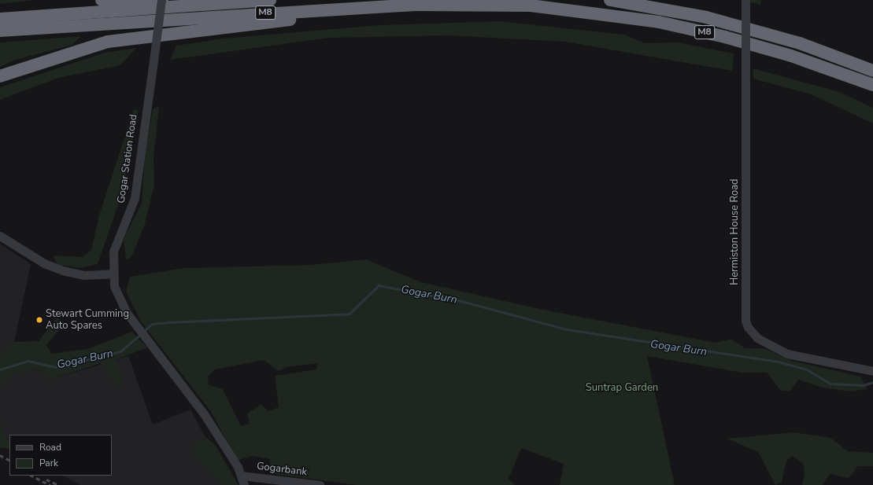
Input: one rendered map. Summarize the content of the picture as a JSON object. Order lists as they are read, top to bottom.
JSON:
{
  "streets": {
    "highway": ["M8"],
    "street": ["Gogar Station Road", "Hermiston House Road", "Gogarbank"]
  },
  "crossings": [
    ["Gogar Station Road", "Gogarbank"]
  ],
  "water": ["Gogar Burn"],
  "parks": ["Suntrap Garden"],
  "places": ["Stewart Cumming Auto Spares"],
  "legend": ["Road", "Park"]
}
